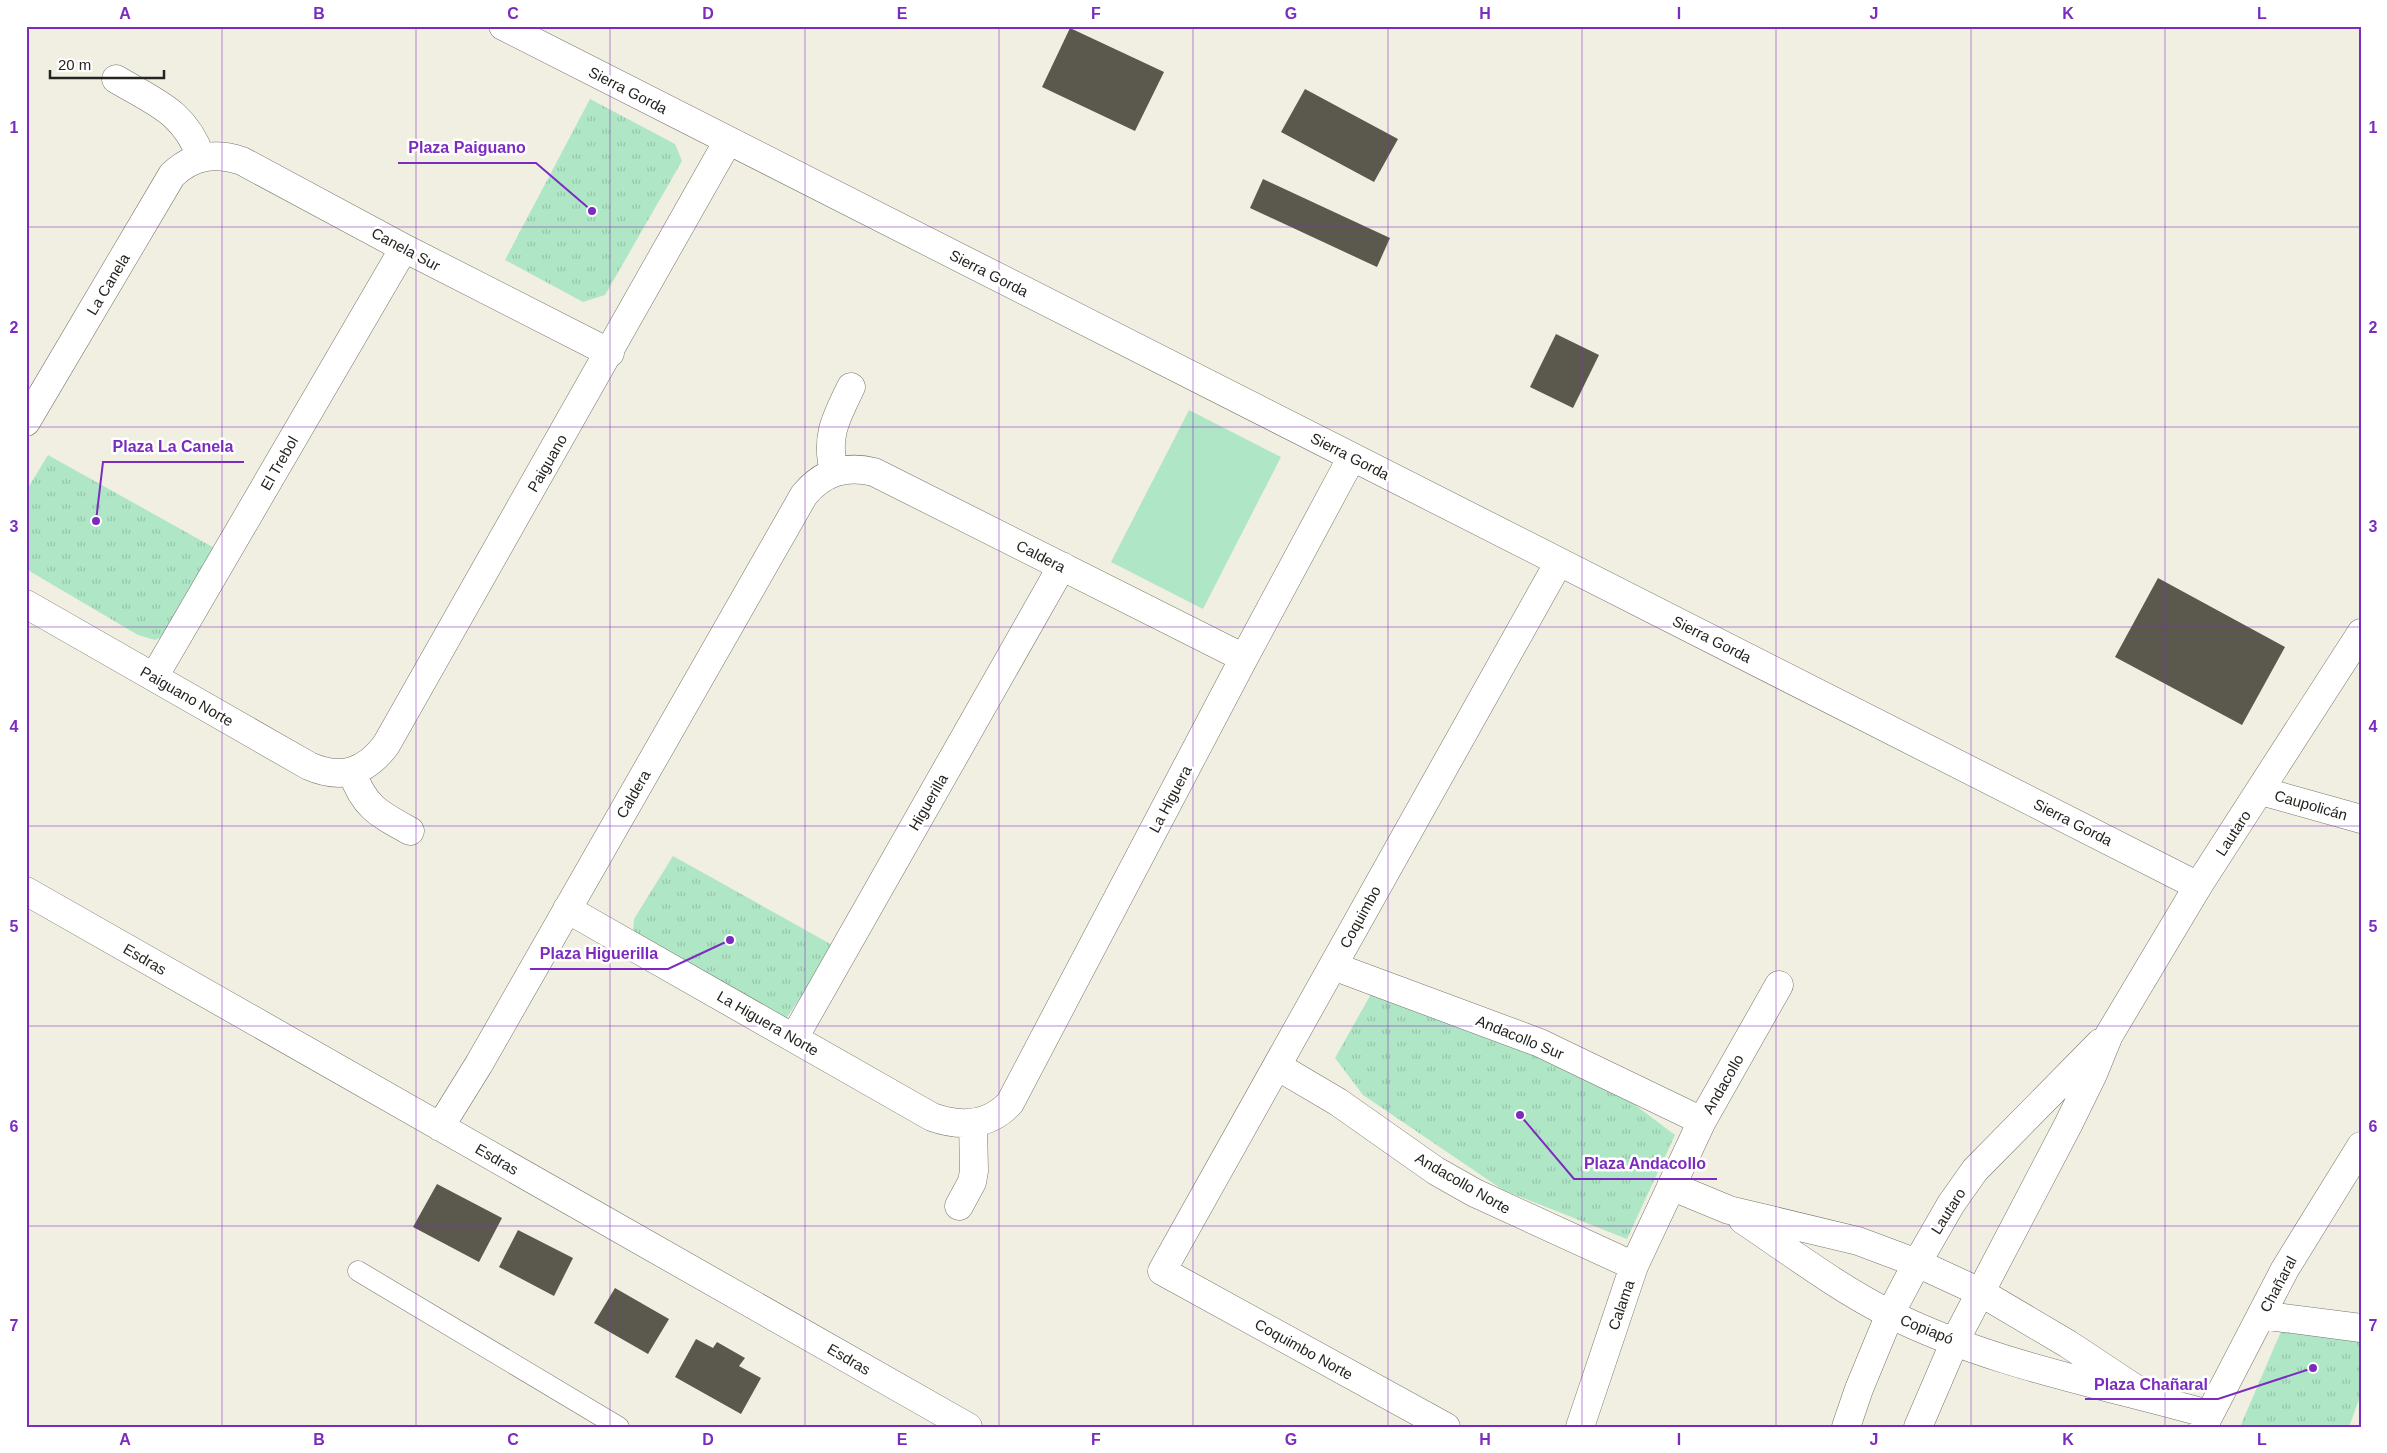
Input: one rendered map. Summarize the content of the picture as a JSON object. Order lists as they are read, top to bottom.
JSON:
{
  "streets": {
    "street": [
      "Sierra Gorda",
      "Canela Sur",
      "La Canela",
      "El Trebol",
      "Paiguano",
      "Caldera",
      "Paiguano Norte",
      "La Higuera",
      "Higuerilla",
      "Caupolicán",
      "Lautaro",
      "Coquimbo",
      "Esdras",
      "La Higuera Norte",
      "Andacollo Sur",
      "Andacollo",
      "Andacollo Norte",
      "Chañaral",
      "Calama",
      "Copiapó",
      "Coquimbo Norte"
    ]
  },
  "crossings": [
    ["Sierra Gorda", "Paiguano"],
    ["Sierra Gorda", "La Higuera"],
    ["Sierra Gorda", "Lautaro"],
    ["Sierra Gorda", "Coquimbo"],
    ["Canela Sur", "La Canela"],
    ["Canela Sur", "El Trebol"],
    ["Canela Sur", "Paiguano"],
    ["El Trebol", "Paiguano Norte"],
    ["Paiguano", "Paiguano Norte"],
    ["Caldera", "La Higuera"],
    ["Caldera", "Higuerilla"],
    ["Caldera", "Esdras"],
    ["Caldera", "La Higuera Norte"],
    ["La Higuera", "La Higuera Norte"],
    ["Higuerilla", "La Higuera Norte"],
    ["Caupolicán", "Lautaro"],
    ["Lautaro", "Copiapó"],
    ["Coquimbo", "Andacollo Sur"],
    ["Coquimbo", "Andacollo Norte"],
    ["Coquimbo", "Coquimbo Norte"],
    ["Andacollo Sur", "Andacollo"],
    ["Andacollo", "Calama"],
    ["Andacollo", "Copiapó"],
    ["Andacollo Norte", "Calama"],
    ["Chañaral", "Copiapó"],
    ["Calama", "Copiapó"]
  ],
  "places": [
    "Plaza Paiguano",
    "Plaza La Canela",
    "Plaza Higuerilla",
    "Plaza Andacollo",
    "Plaza Chañaral"
  ],
  "scale_bar": "20 m",
  "grid": {
    "columns": [
      "A",
      "B",
      "C",
      "D",
      "E",
      "F",
      "G",
      "H",
      "I",
      "J",
      "K",
      "L"
    ],
    "rows": [
      "1",
      "2",
      "3",
      "4",
      "5",
      "6",
      "7"
    ]
  }
}
